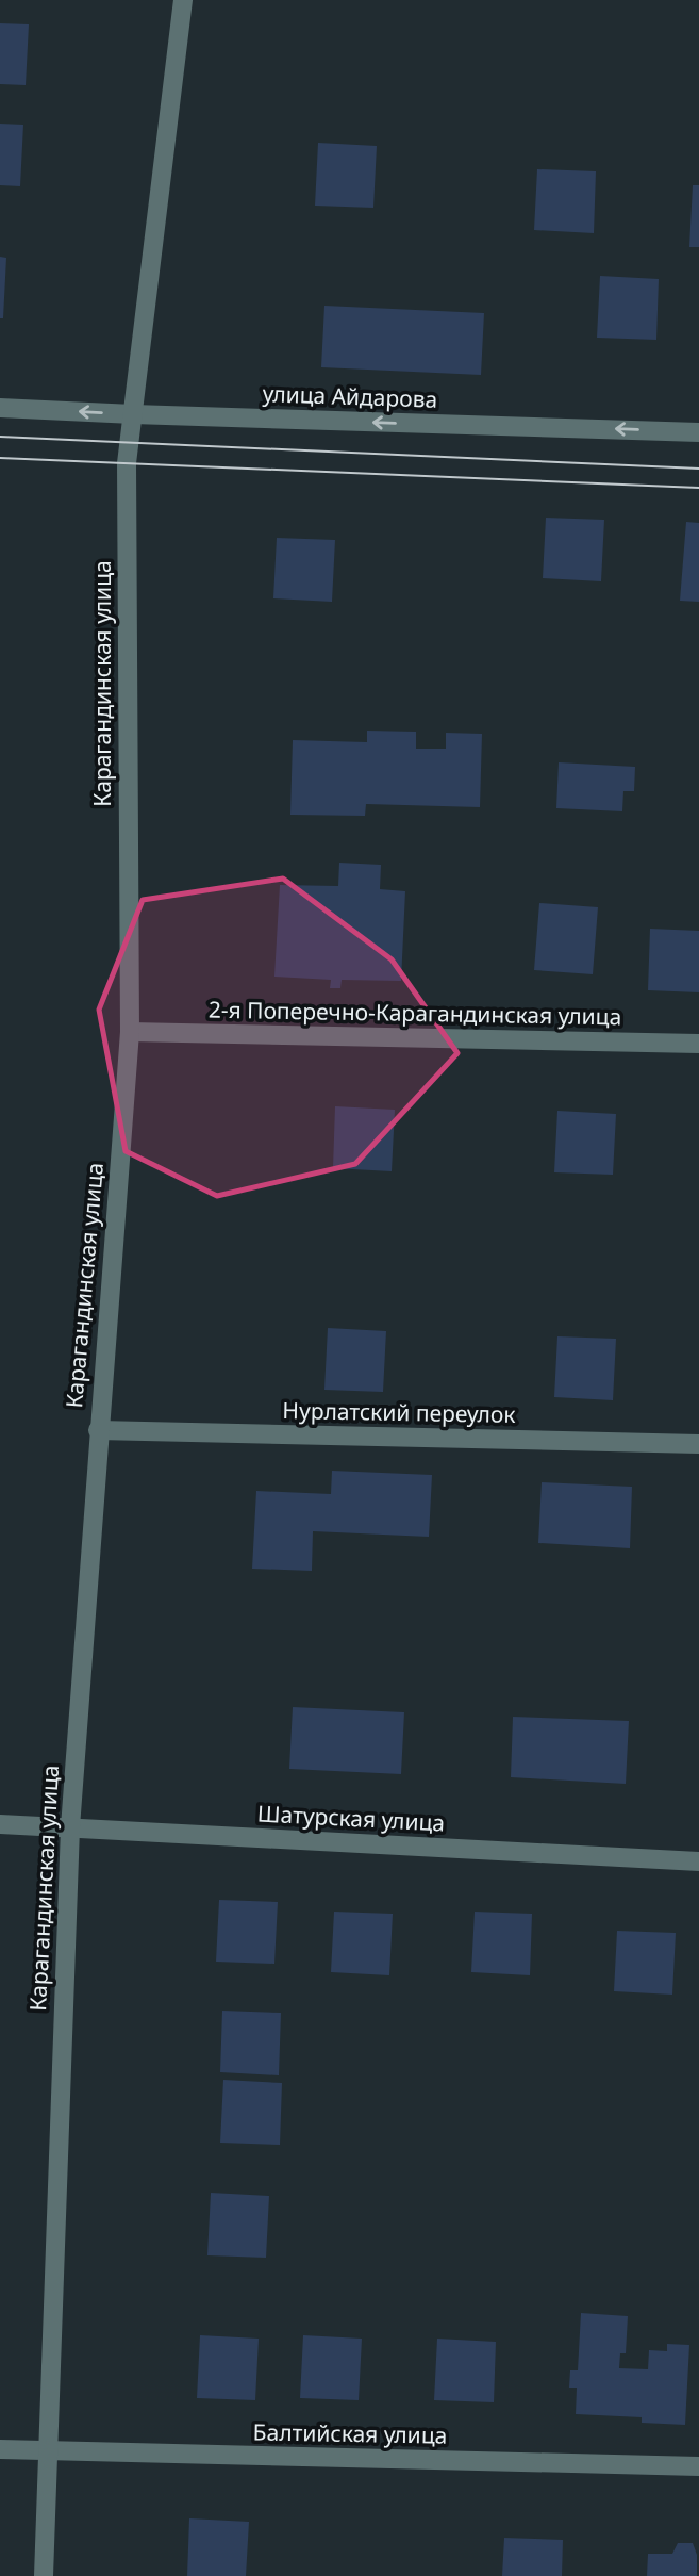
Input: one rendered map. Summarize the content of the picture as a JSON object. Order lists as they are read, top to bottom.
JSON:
{
  "streets": {
    "street": [
      "улица Айдарова",
      "Карагандинская улица",
      "2-я Поперечно-Карагандинская улица",
      "Нурлатский переулок",
      "Шатурская улица",
      "Балтийская улица"
    ]
  },
  "crossings": [
    ["улица Айдарова", "Карагандинская улица"],
    ["Карагандинская улица", "2-я Поперечно-Карагандинская улица"],
    ["Карагандинская улица", "Нурлатский переулок"],
    ["Карагандинская улица", "Шатурская улица"],
    ["Карагандинская улица", "Балтийская улица"]
  ],
  "one_way": ["улица Айдарова"]
}
